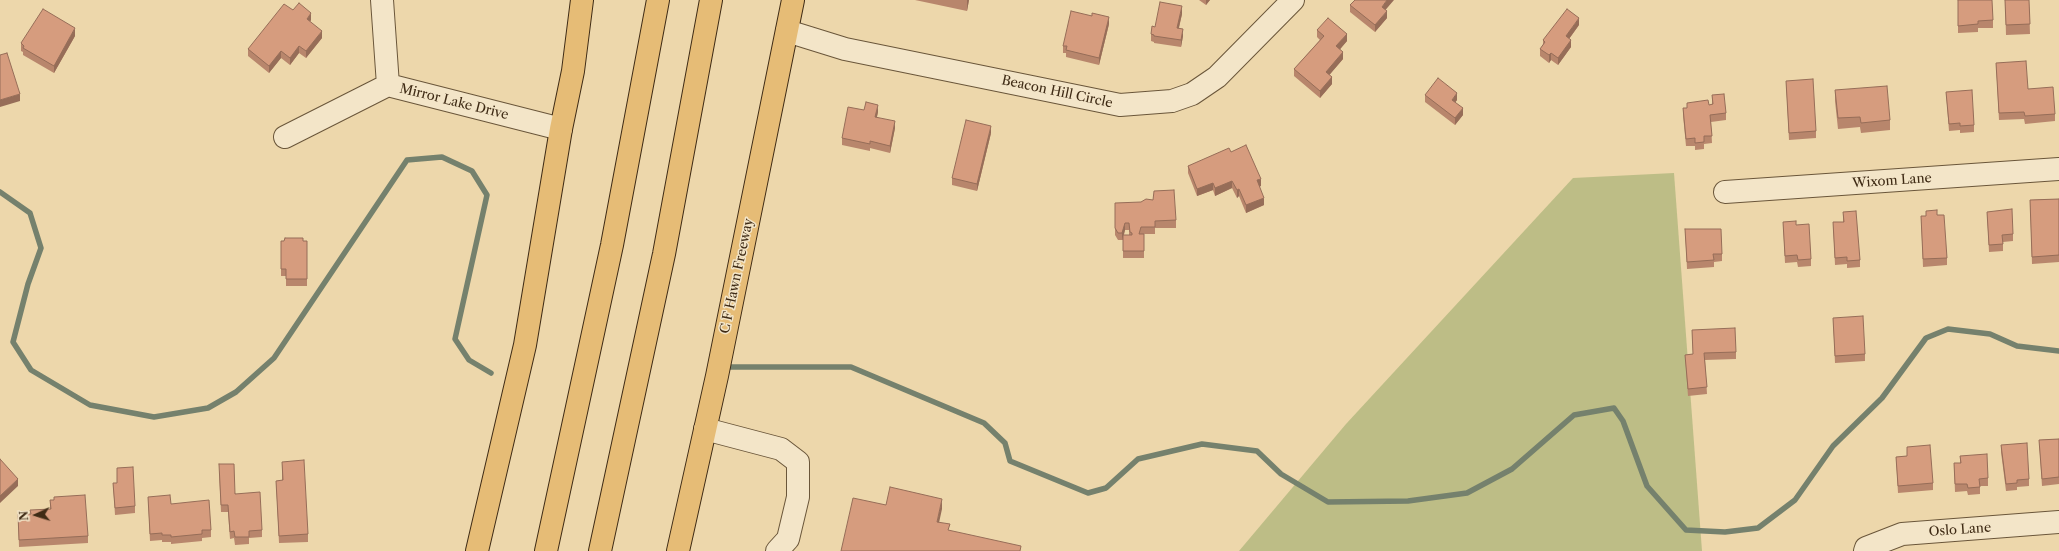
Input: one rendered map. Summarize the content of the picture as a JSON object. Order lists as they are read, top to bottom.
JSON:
{
  "streets": {
    "main road": ["C F Hawn Freeway"],
    "street": [
      "Beacon Hill Circle",
      "Mirror Lake Drive",
      "Wixom Lane",
      "Oslo Lane"
    ]
  },
  "crossings": [
    ["Beacon Hill Circle", "C F Hawn Freeway"]
  ],
  "north": "left"
}
